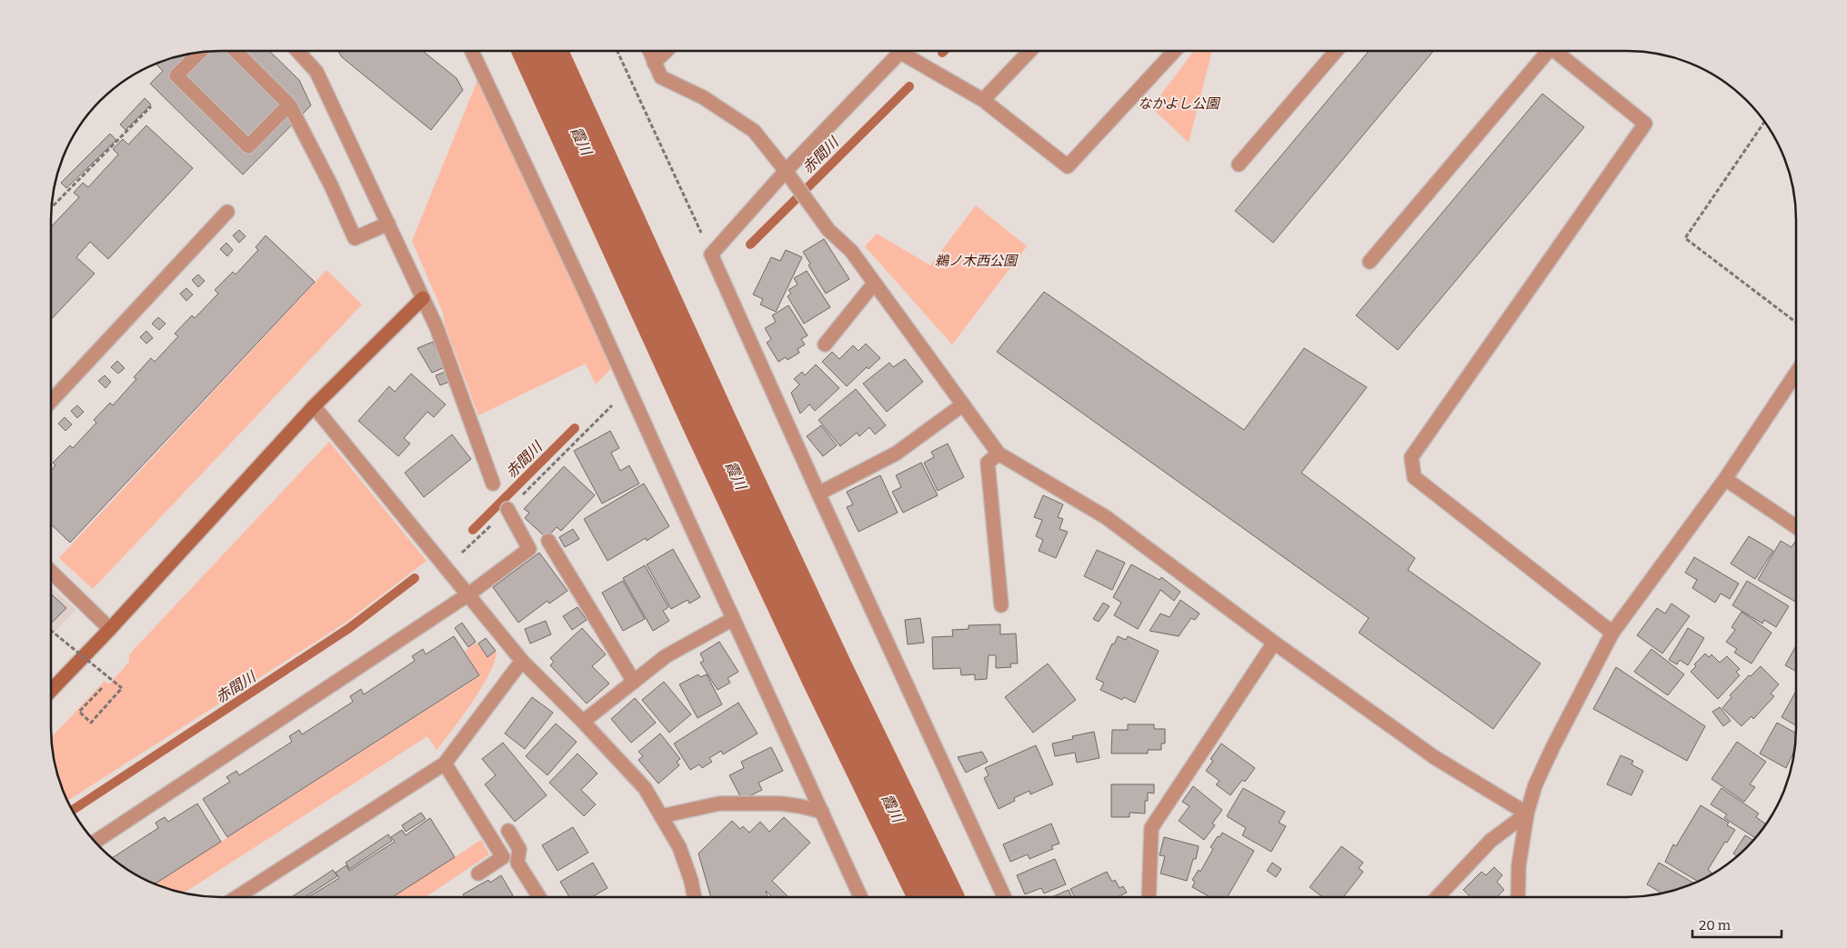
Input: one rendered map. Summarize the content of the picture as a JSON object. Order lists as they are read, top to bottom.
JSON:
{
  "water": ["霞川", "赤間川"],
  "parks": ["なかよし公園", "鵜ノ木西公園"],
  "scale_bar": "20 m"
}
